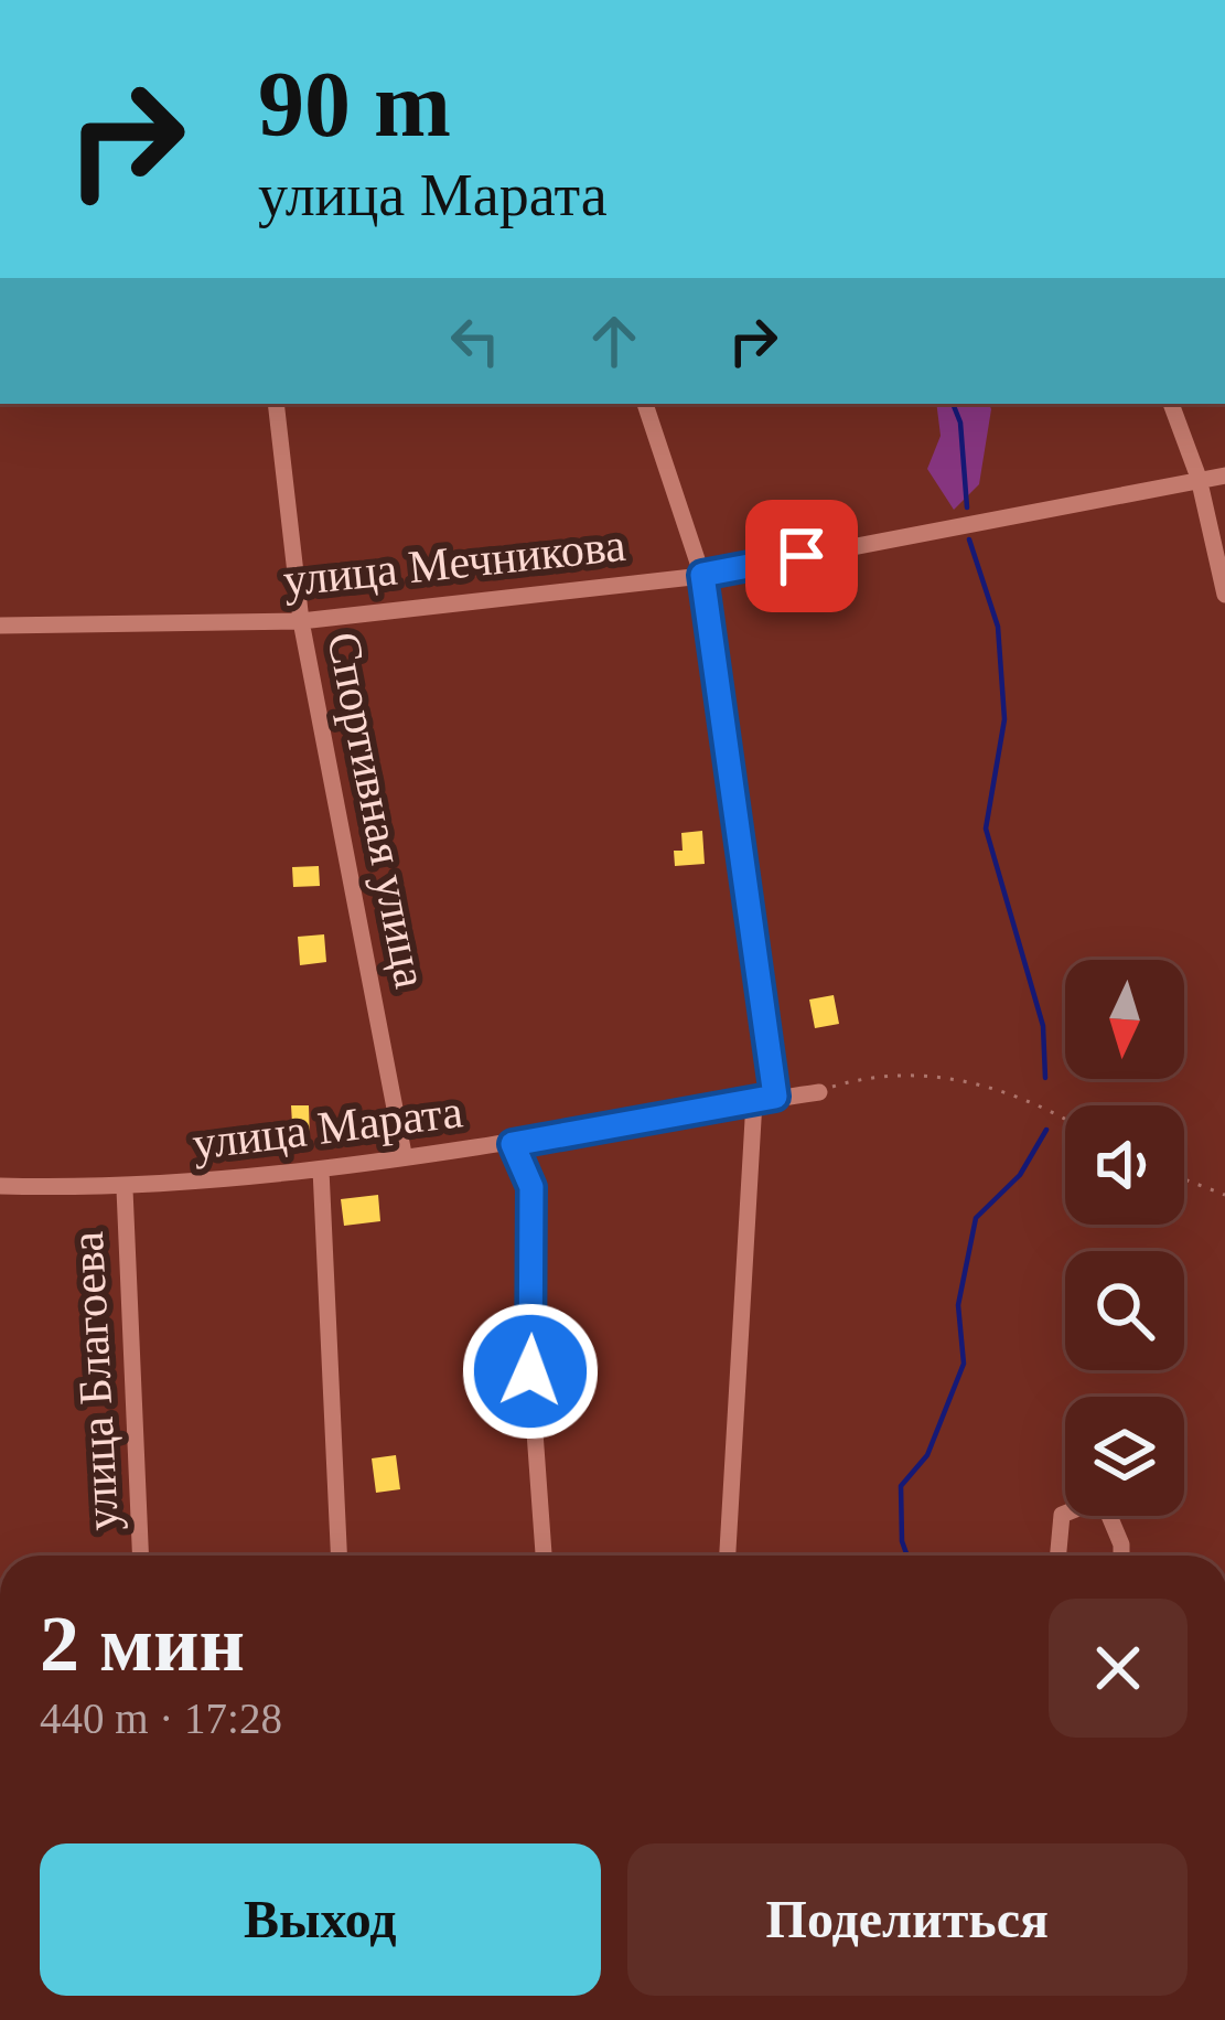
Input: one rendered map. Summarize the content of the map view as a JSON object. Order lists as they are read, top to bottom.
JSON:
{
  "streets": {
    "street": [
      "улица Мечникова",
      "Спортивная улица",
      "улица Марата",
      "улица Благоева"
    ]
  },
  "crossings": [
    ["улица Мечникова", "Спортивная улица"],
    ["Спортивная улица", "улица Марата"],
    ["улица Марата", "улица Благоева"]
  ],
  "north": "bottom",
  "page": {
    "turn": ["90 m", "улица Марата"],
    "heading": ["2 мин", "440 m · 17:28"],
    "buttons": ["Выход", "Поделиться"]
  }
}
